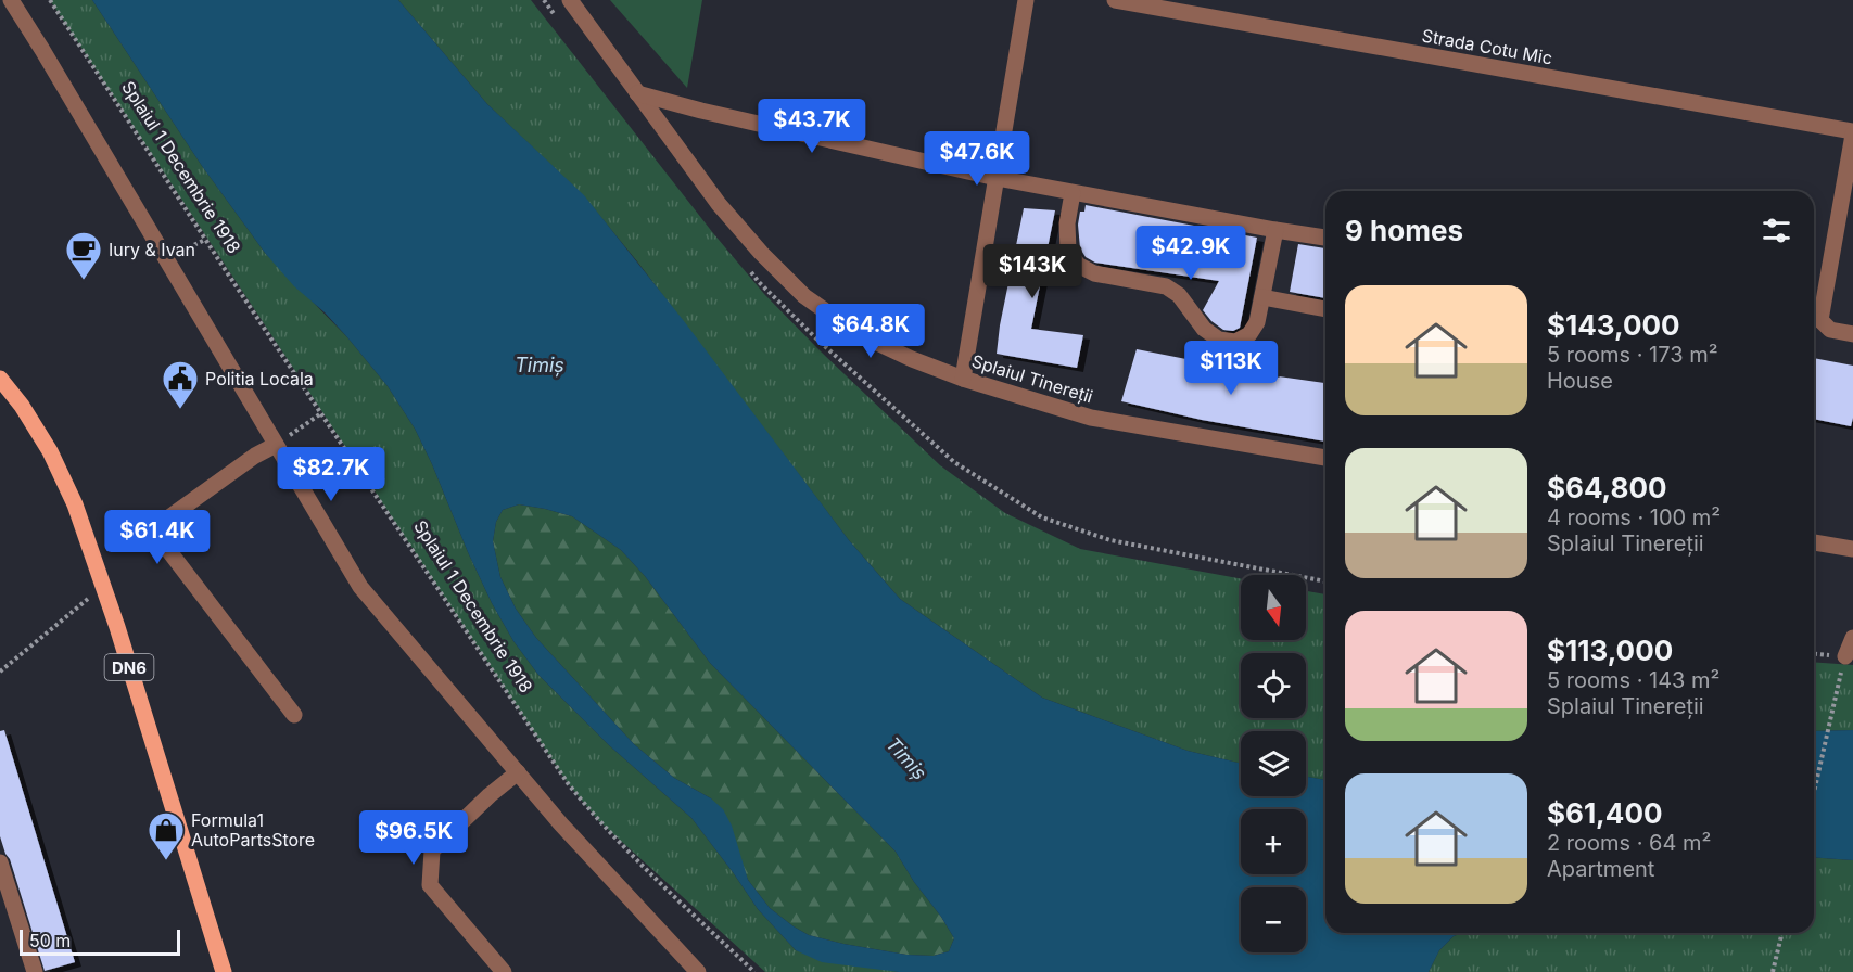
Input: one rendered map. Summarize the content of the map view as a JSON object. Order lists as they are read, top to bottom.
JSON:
{
  "streets": {
    "main road": ["DN6"],
    "street": ["Strada Cotu Mic", "Splaiul Tinereții"],
    "path": ["Splaiul 1 Decembrie 1918"]
  },
  "water": ["Timiș"],
  "places": {
    "cafe": ["Iury & Ivan"],
    "public building": ["Politia Locala"],
    "shop": ["Formula1 AutoPartsStore"]
  },
  "scale_bar": "50 m",
  "north": "bottom",
  "page": {
    "price": [
      "$43.7K",
      "$47.6K",
      "$42.9K",
      "$143K",
      "$64.8K",
      "$113K",
      "$82.7K",
      "$61.4K",
      "$96.5K"
    ],
    "heading": "9 homes",
    "list": [
      {
        "name": "$143,000",
        "note": "5 rooms · 173 m² · House"
      },
      {
        "name": "$64,800",
        "note": "4 rooms · 100 m² · Splaiul Tinereții"
      },
      {
        "name": "$113,000",
        "note": "5 rooms · 143 m² · Splaiul Tinereții"
      },
      {
        "name": "$61,400",
        "note": "2 rooms · 64 m² · Apartment"
      }
    ],
    "map_buttons": ["+", "−"],
    "scale": "50 m"
  }
}
